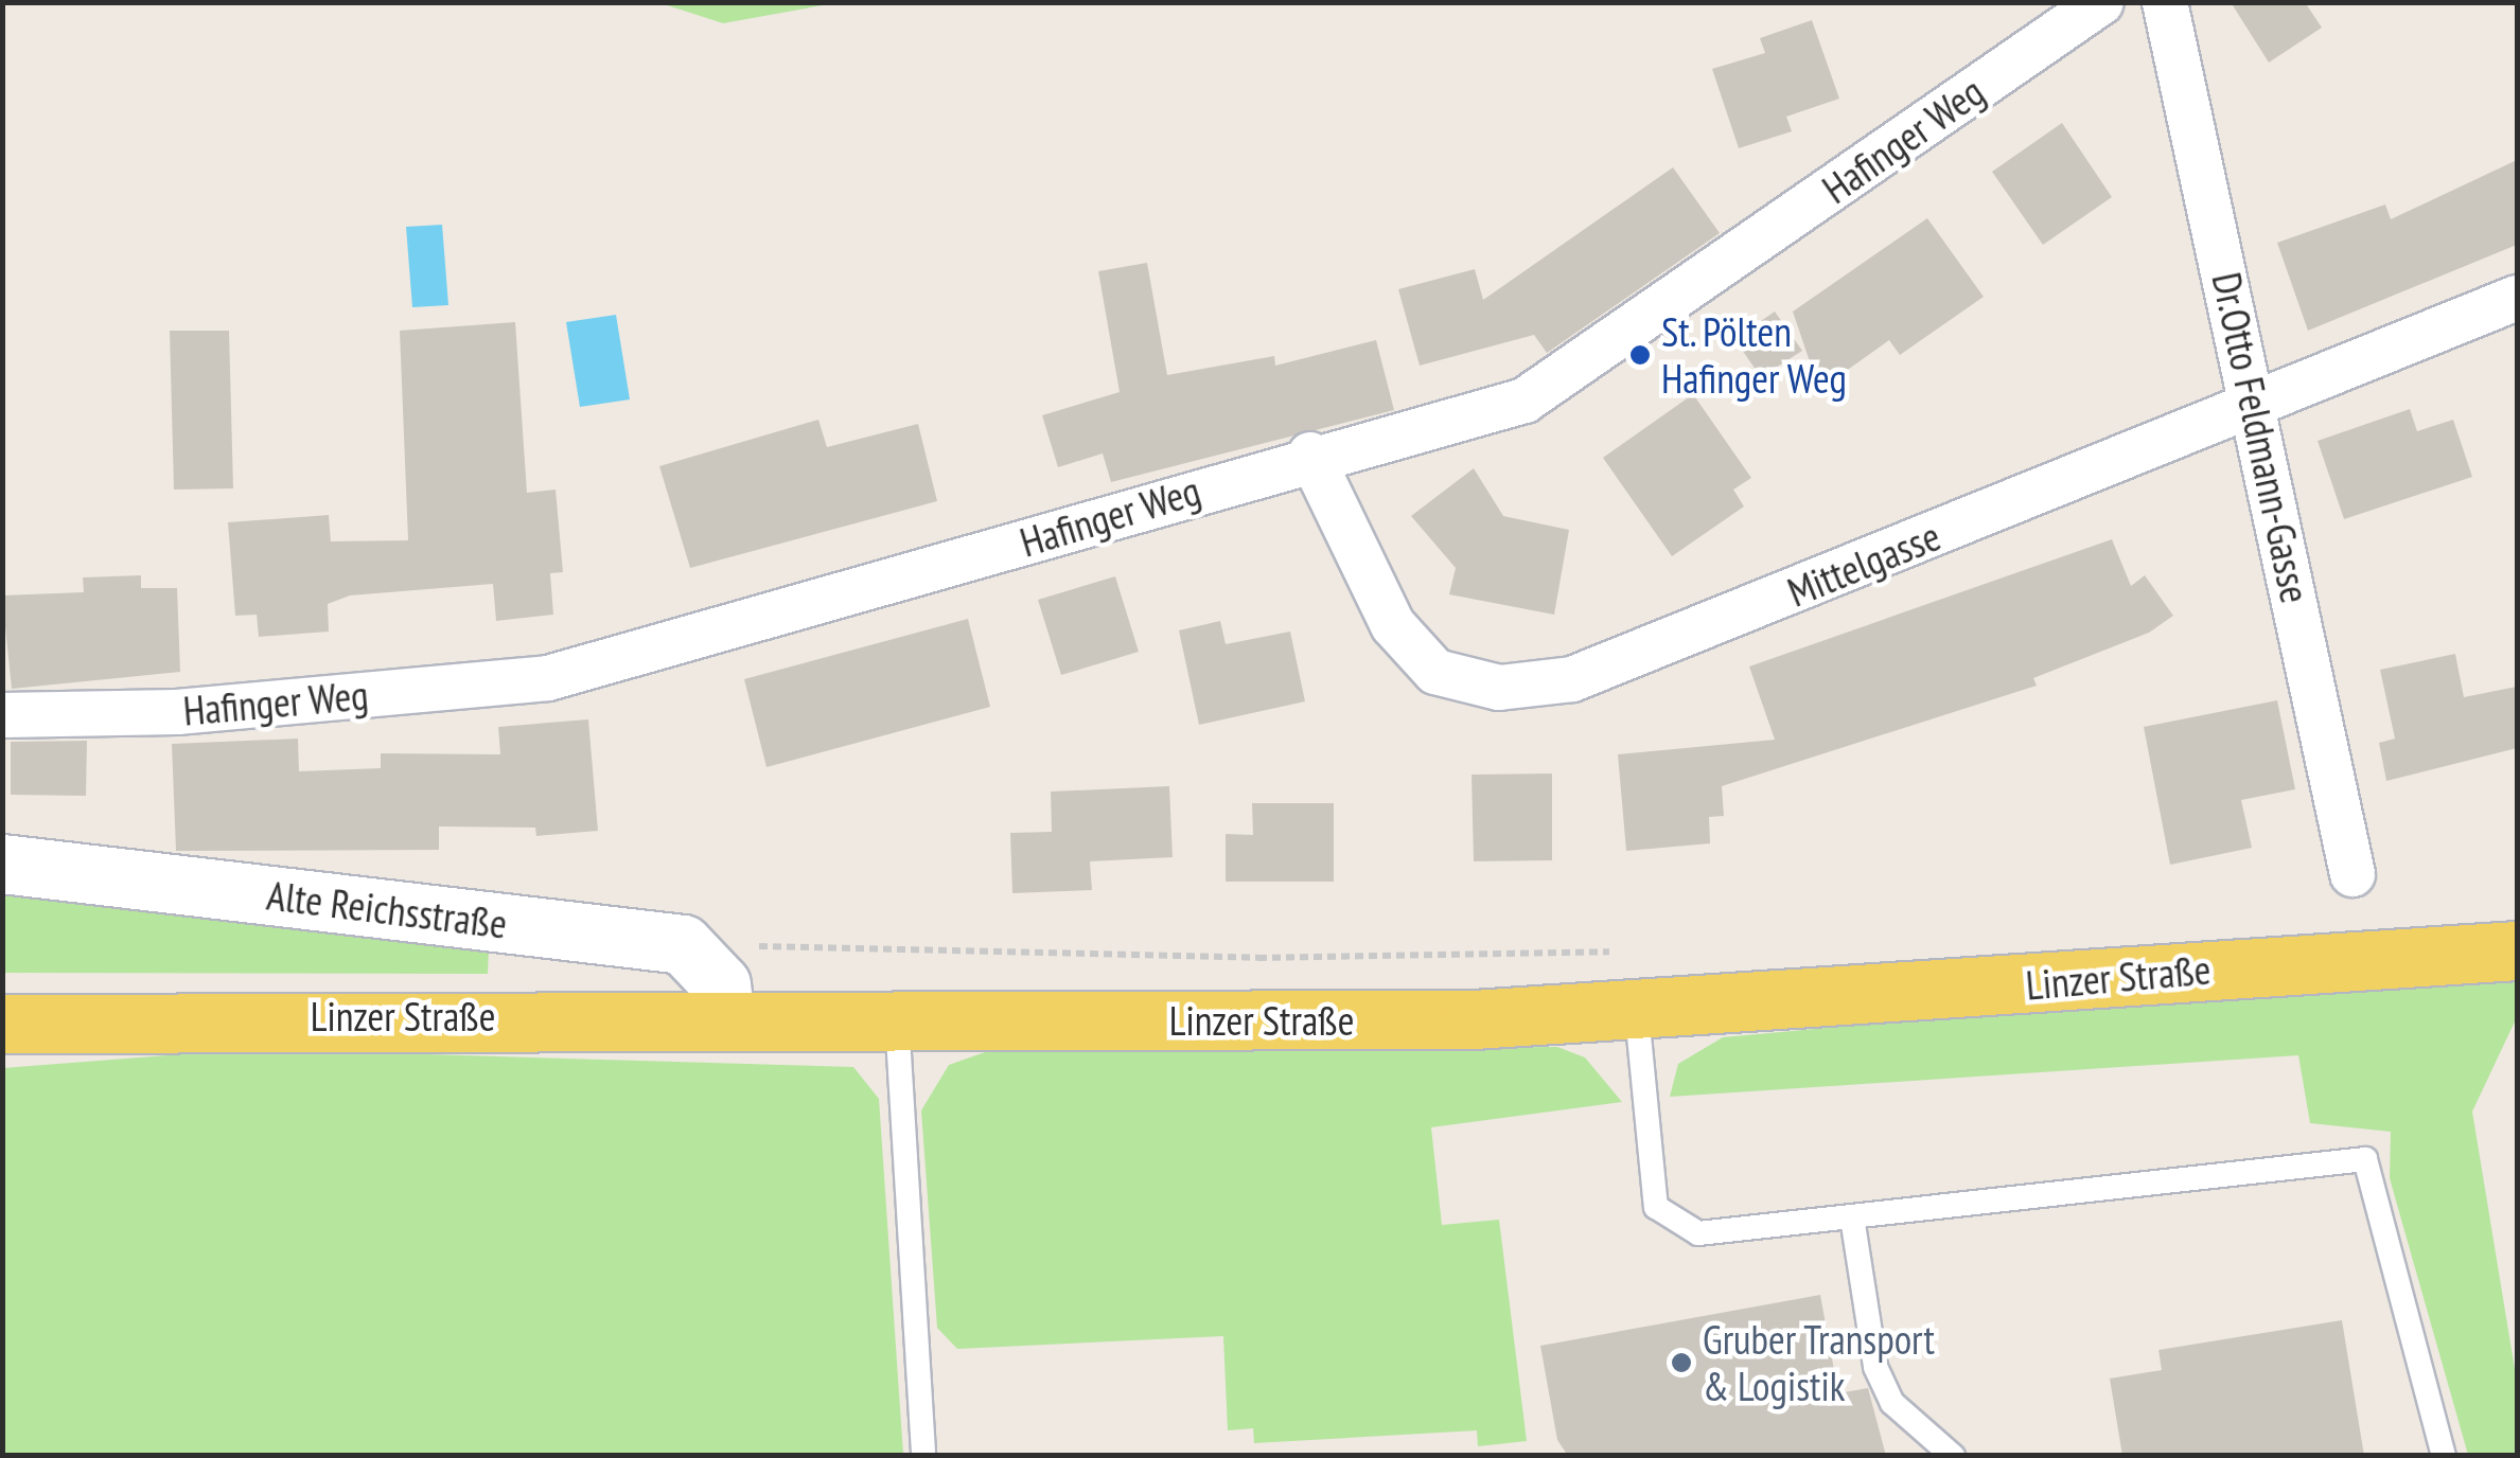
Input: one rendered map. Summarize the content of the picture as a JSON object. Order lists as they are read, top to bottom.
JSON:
{
  "streets": {
    "main road": ["Linzer Straße"],
    "street": [
      "Hafinger Weg",
      "Dr.Otto Feldmann-Gasse",
      "Mittelgasse",
      "Alte Reichsstraße"
    ]
  },
  "crossings": [
    ["Hafinger Weg", "Mittelgasse"],
    ["Dr.Otto Feldmann-Gasse", "Mittelgasse"]
  ],
  "places": ["St. Pölten Hafinger Weg", "Gruber Transport & Logistik"]
}
